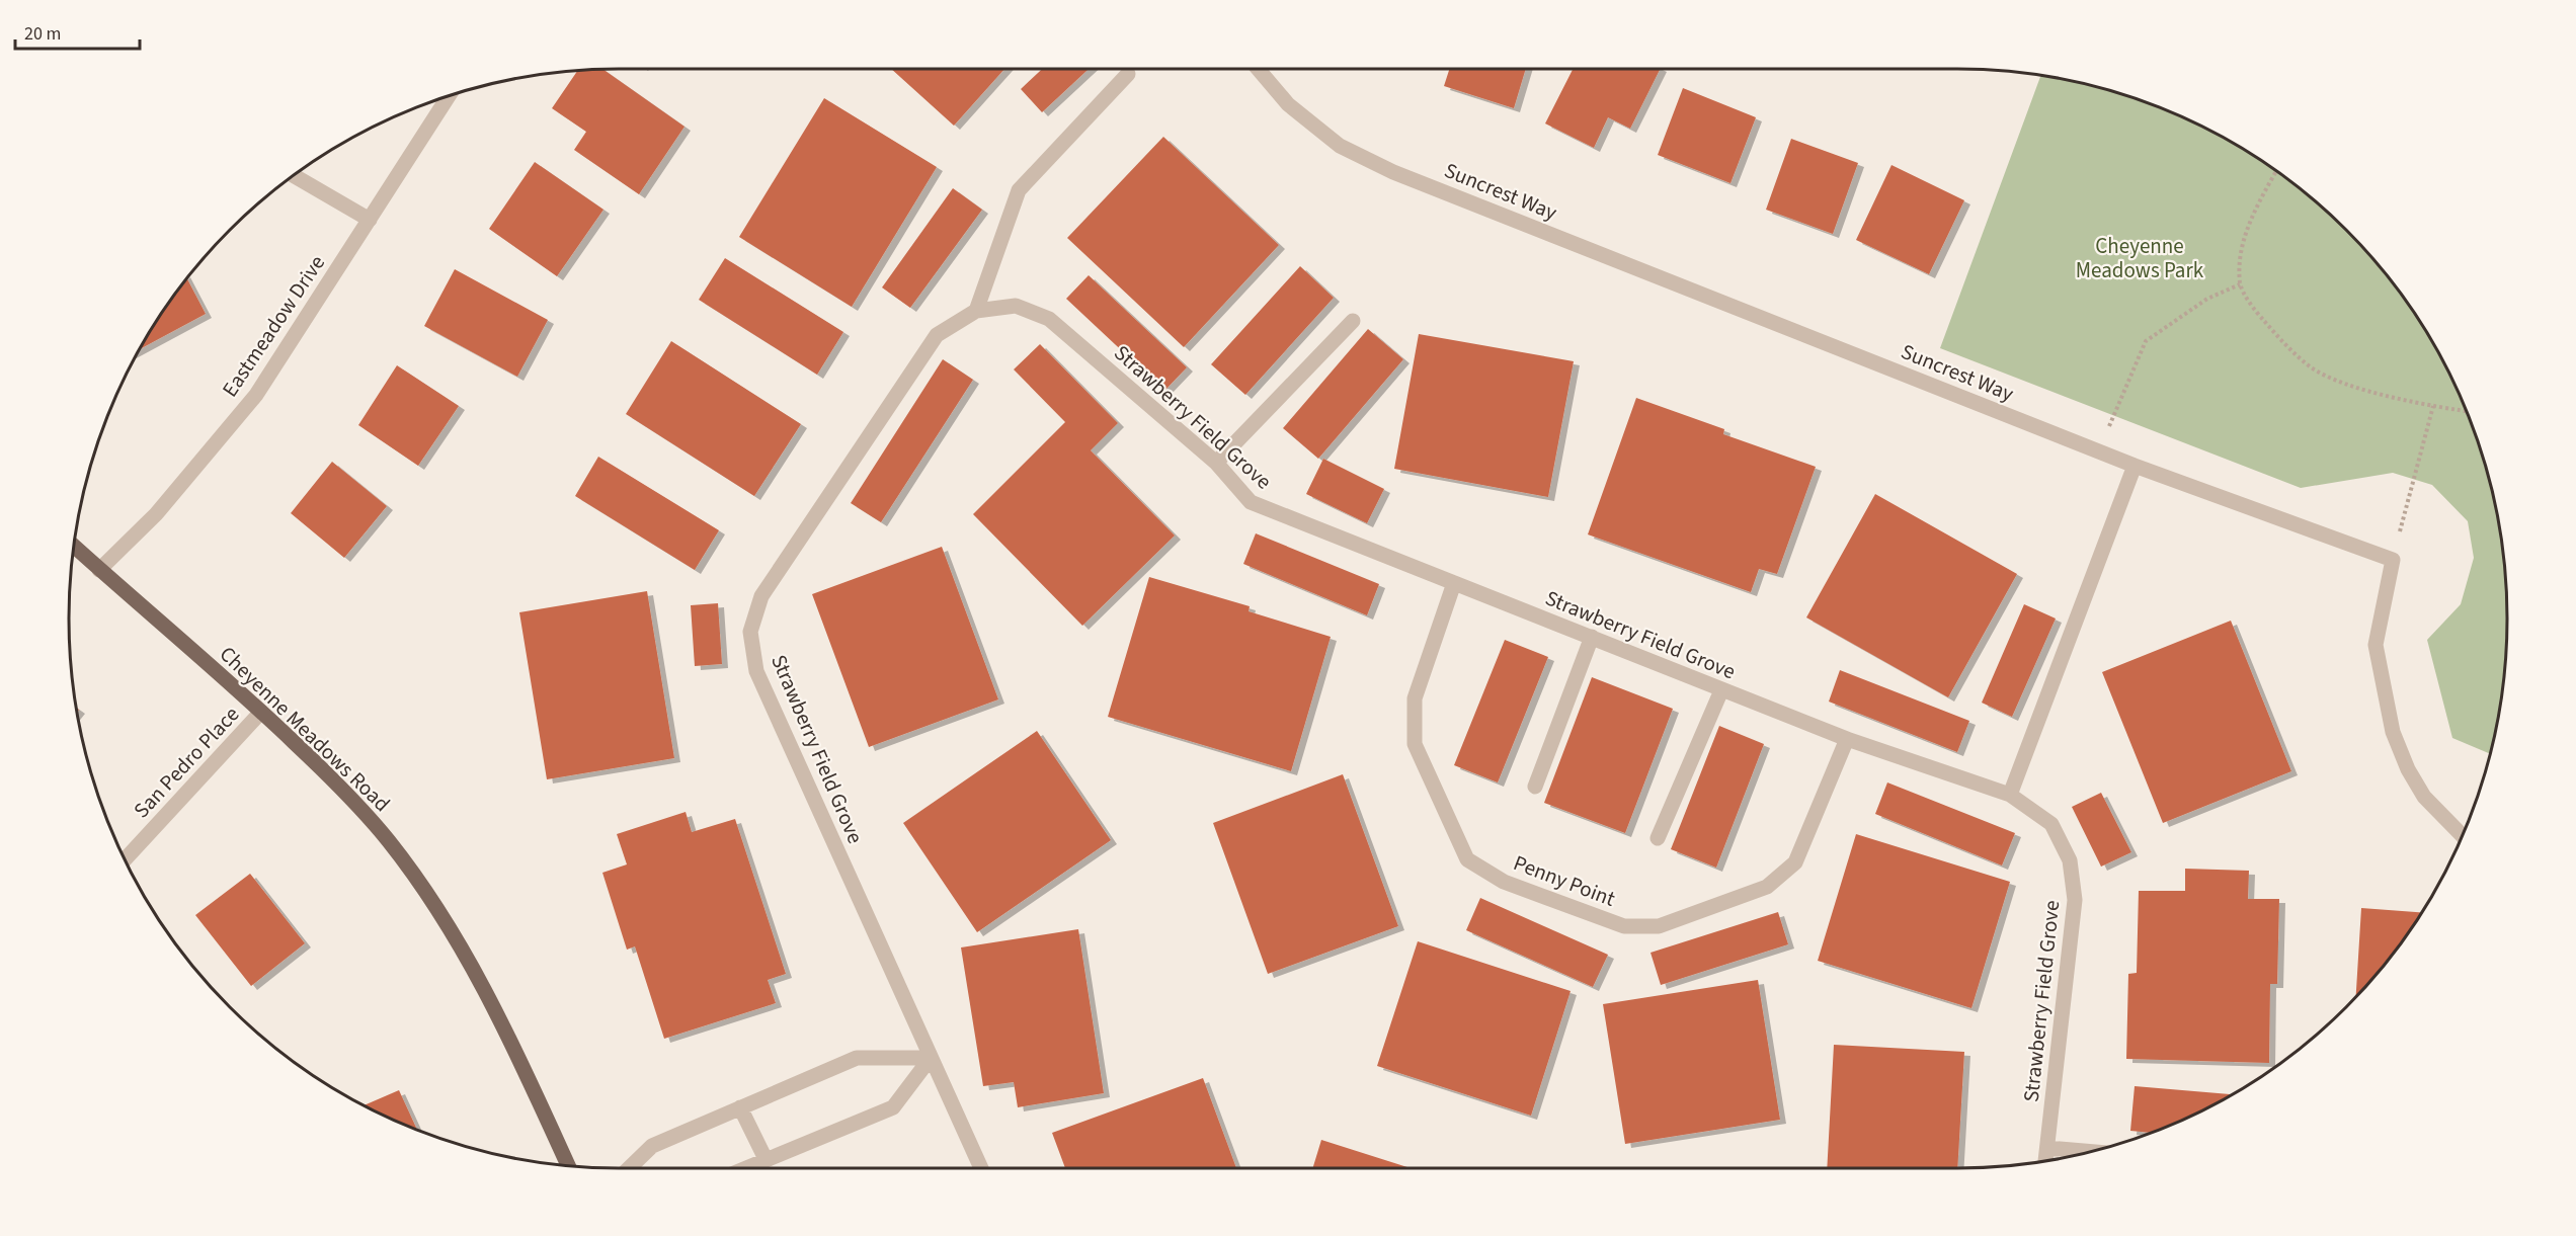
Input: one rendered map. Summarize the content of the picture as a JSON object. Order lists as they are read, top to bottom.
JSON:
{
  "streets": {
    "main road": ["Cheyenne Meadows Road"],
    "street": [
      "Suncrest Way",
      "Eastmeadow Drive",
      "Strawberry Field Grove",
      "San Pedro Place",
      "Penny Point"
    ]
  },
  "crossings": [
    ["Eastmeadow Drive", "Cheyenne Meadows Road"],
    ["Strawberry Field Grove", "Penny Point"],
    ["Cheyenne Meadows Road", "San Pedro Place"]
  ],
  "parks": ["Cheyenne Meadows Park"],
  "scale_bar": "20 m"
}
